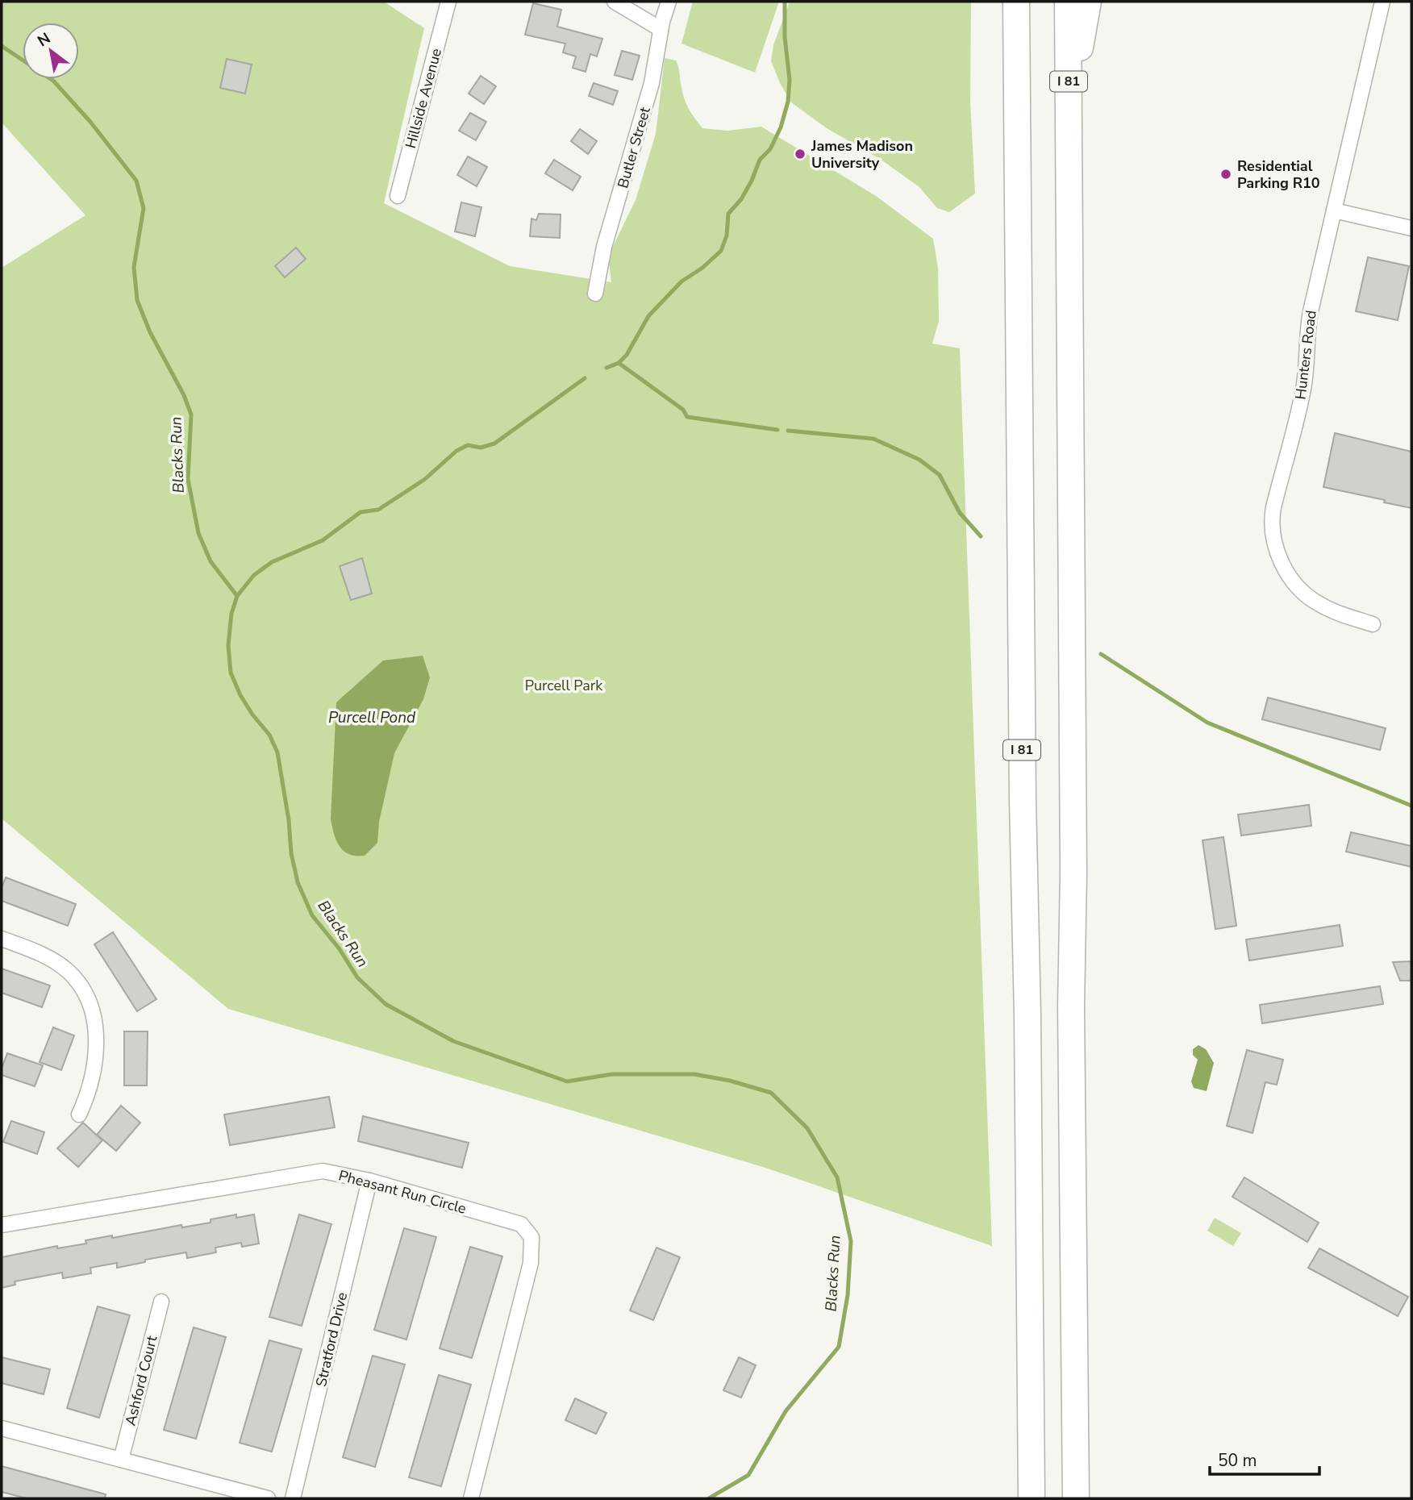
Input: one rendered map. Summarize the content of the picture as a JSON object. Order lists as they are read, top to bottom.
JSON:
{
  "streets": {
    "highway": ["I 81"],
    "street": [
      "Hillside Avenue",
      "Butler Street",
      "Hunters Road",
      "Pheasant Run Circle",
      "Stratford Drive",
      "Ashford Court"
    ]
  },
  "crossings": [
    ["Pheasant Run Circle", "Stratford Drive"]
  ],
  "water": ["Blacks Run", "Purcell Pond"],
  "parks": ["Purcell Park"],
  "places": ["James Madison University", "Residential Parking R10"],
  "scale_bar": "50 m",
  "north": "top left"
}
